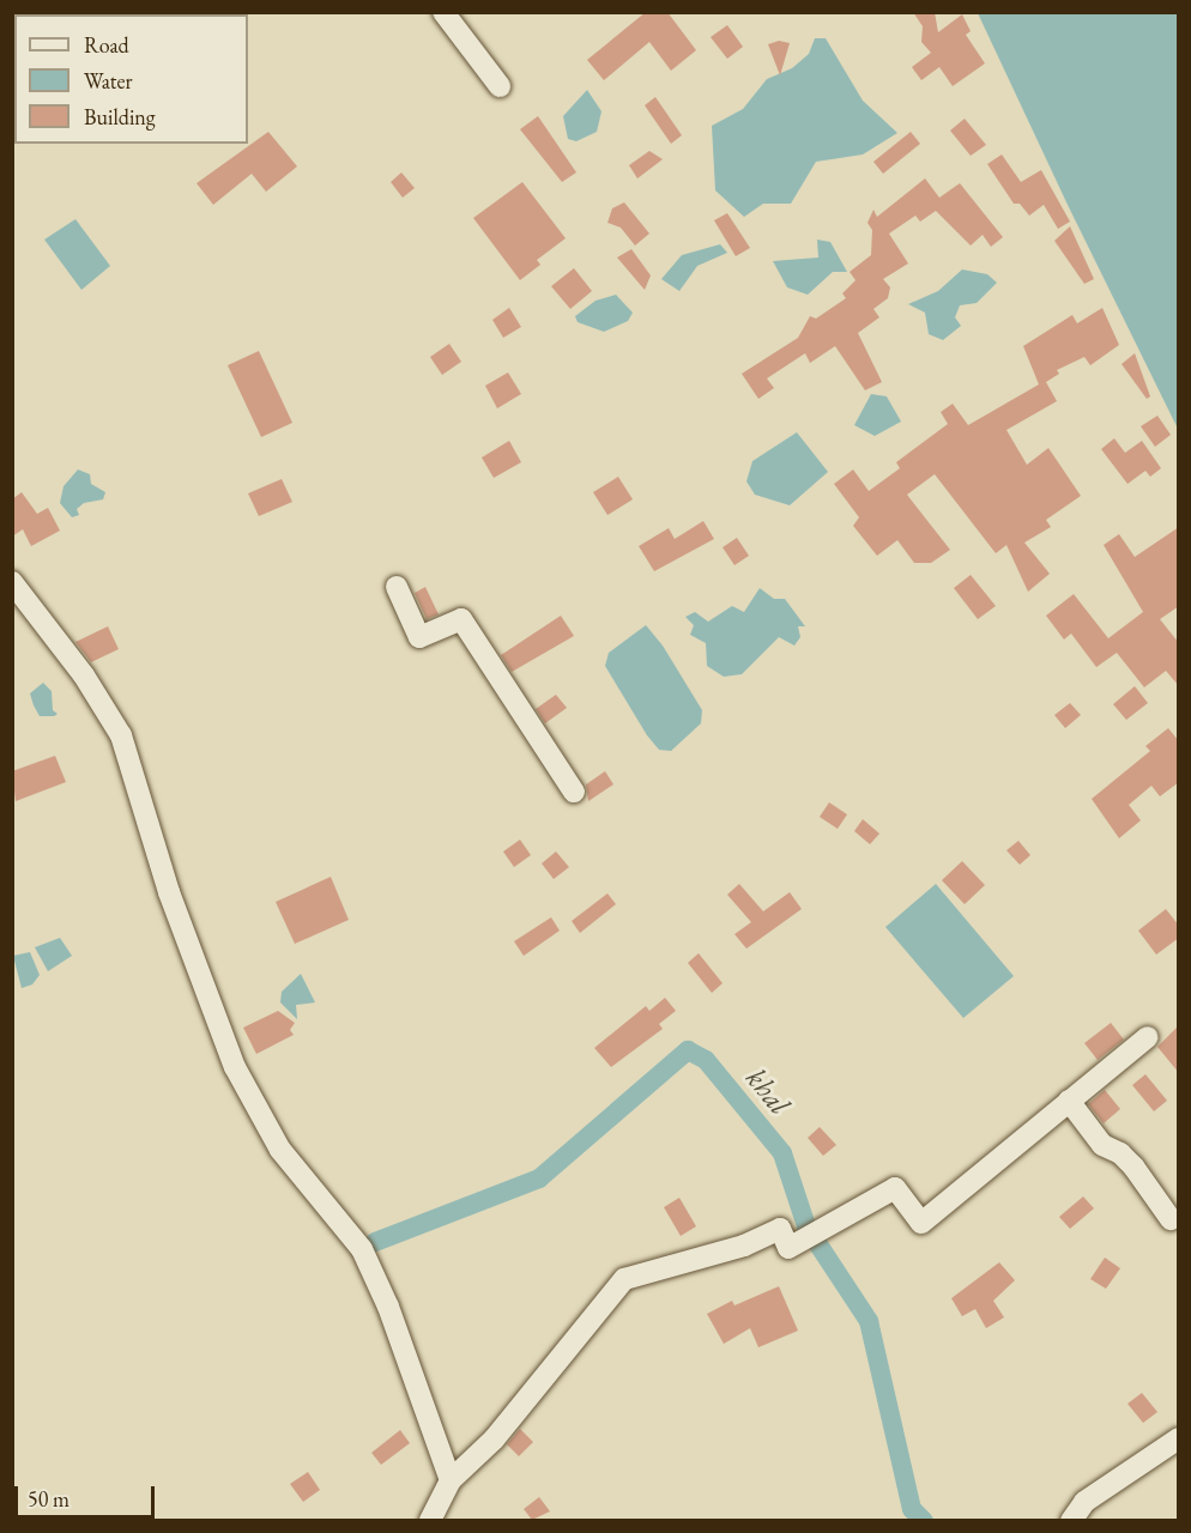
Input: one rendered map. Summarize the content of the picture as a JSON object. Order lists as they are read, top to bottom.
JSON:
{
  "water": ["khal"],
  "legend": ["Road", "Water", "Building"],
  "scale_bar": "50 m"
}
